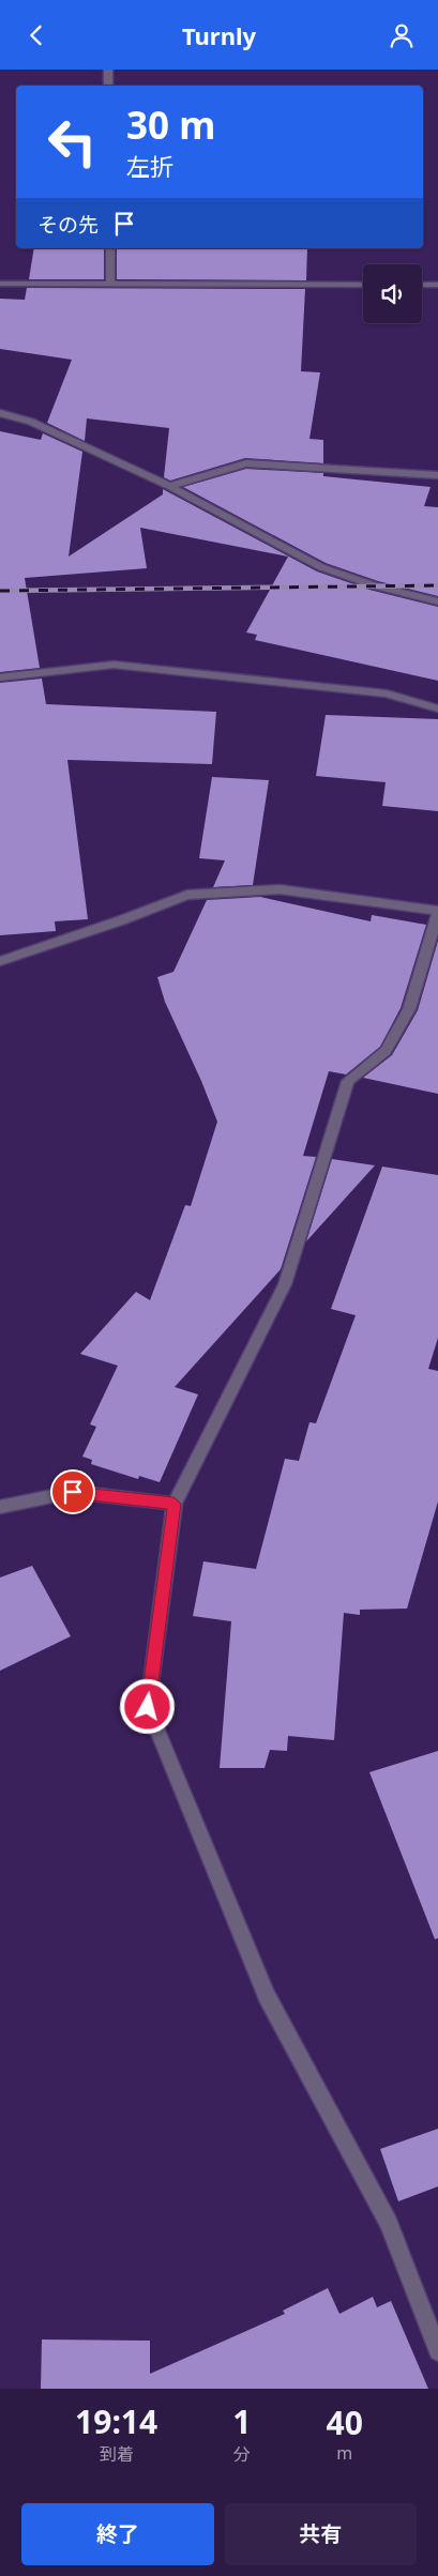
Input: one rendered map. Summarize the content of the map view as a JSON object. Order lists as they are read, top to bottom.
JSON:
{
  "page": {
    "header": "Turnly",
    "turn": ["30 m", "左折"],
    "then": "その先",
    "eta": [
      "19:14",
      "到着",
      "1",
      "分",
      "40",
      "m"
    ],
    "buttons": ["終了", "共有"]
  }
}
